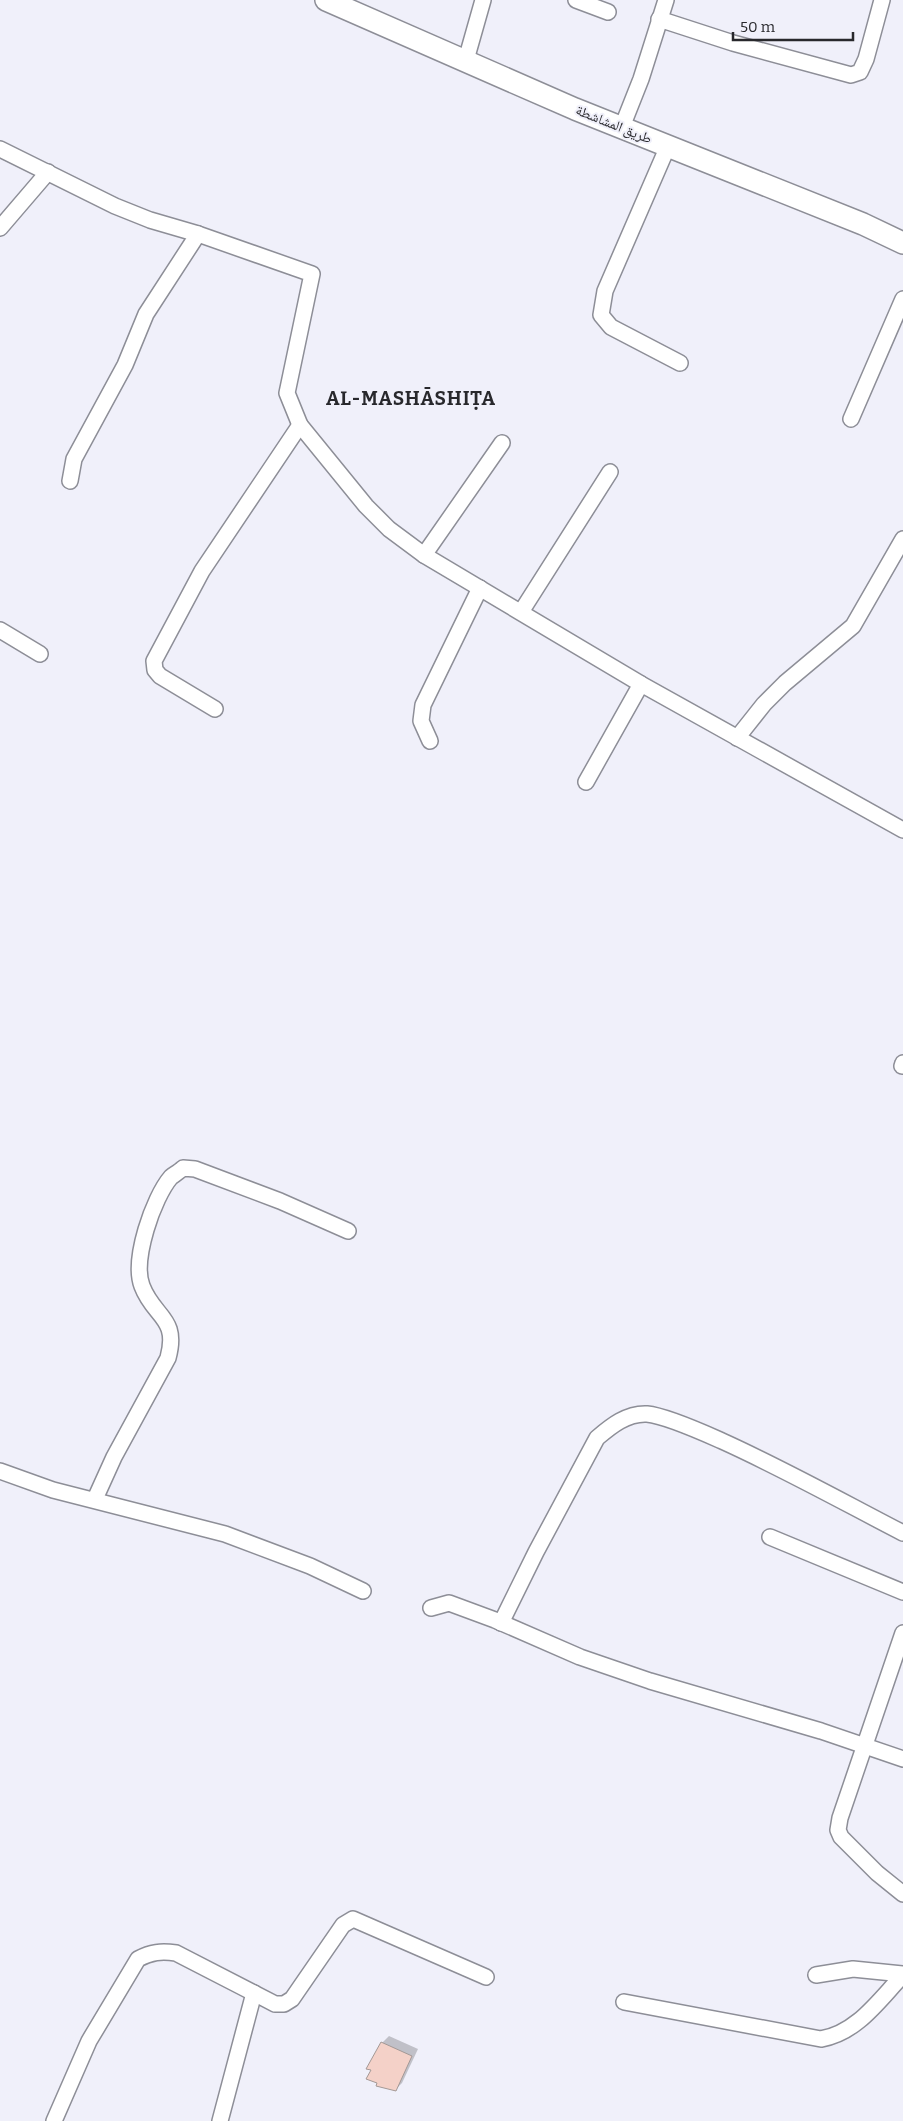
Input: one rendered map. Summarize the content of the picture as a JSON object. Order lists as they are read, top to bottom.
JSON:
{
  "streets": {
    "main road": ["طريق المشاشطة"]
  },
  "districts": ["AL-MASHĀSHIṬA"],
  "scale_bar": "50 m"
}
